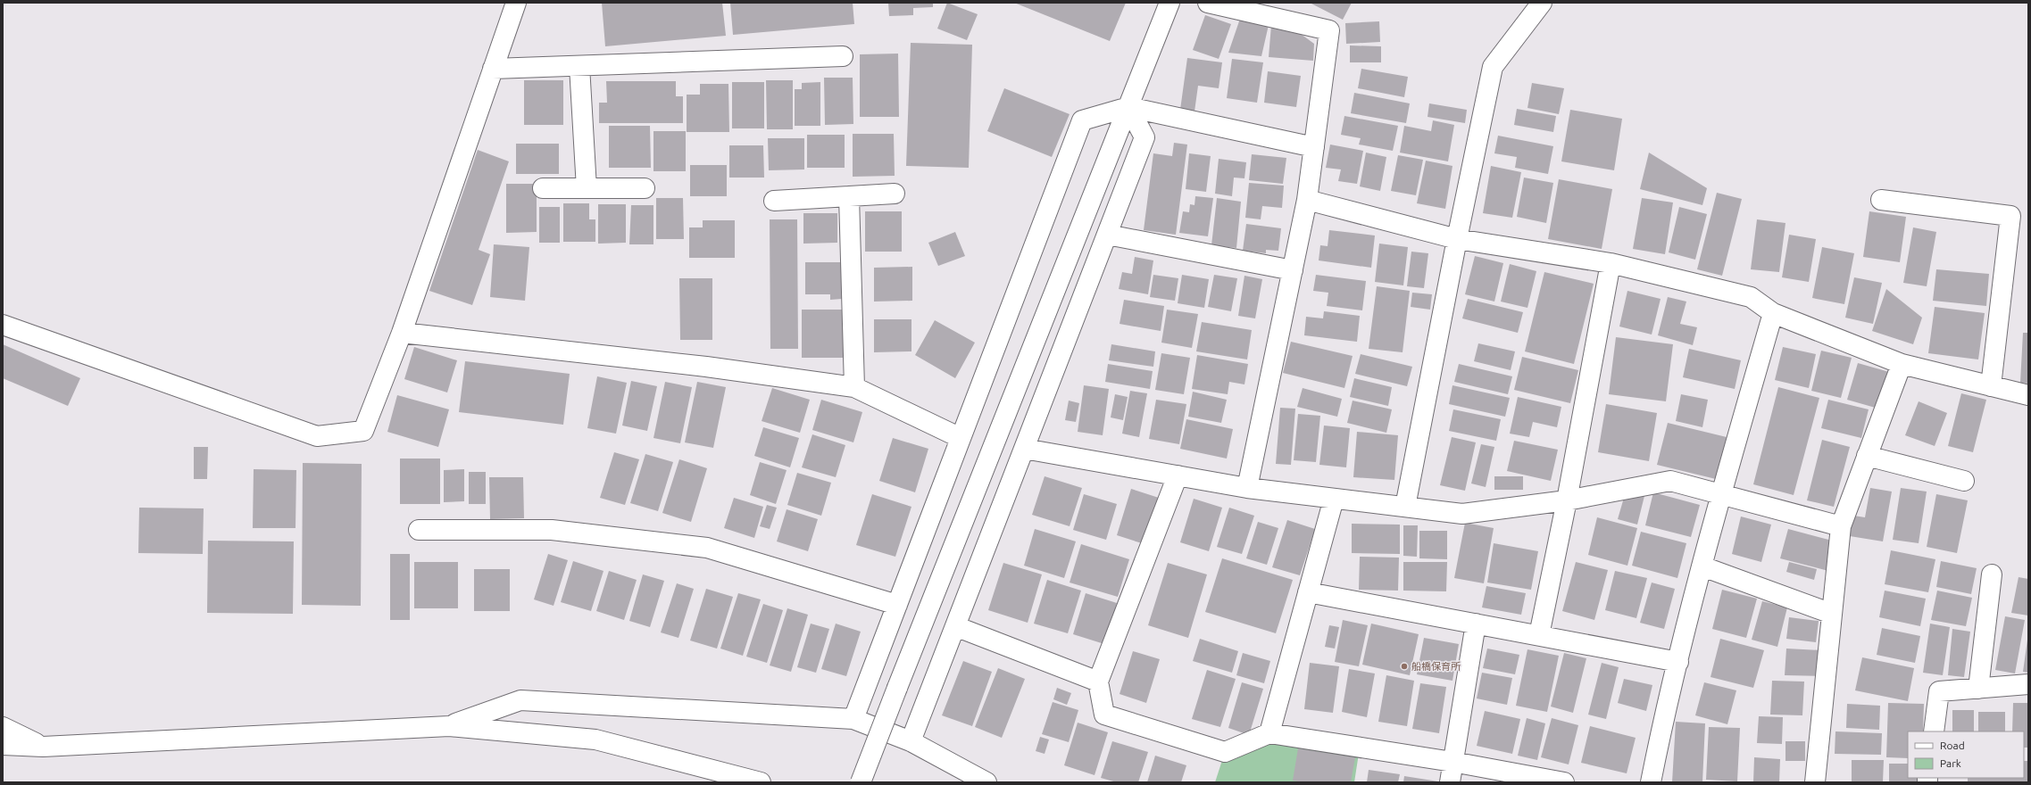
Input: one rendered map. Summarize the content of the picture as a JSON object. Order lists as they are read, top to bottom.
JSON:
{
  "places": ["船橋保育所"],
  "legend": ["Road", "Park"]
}
